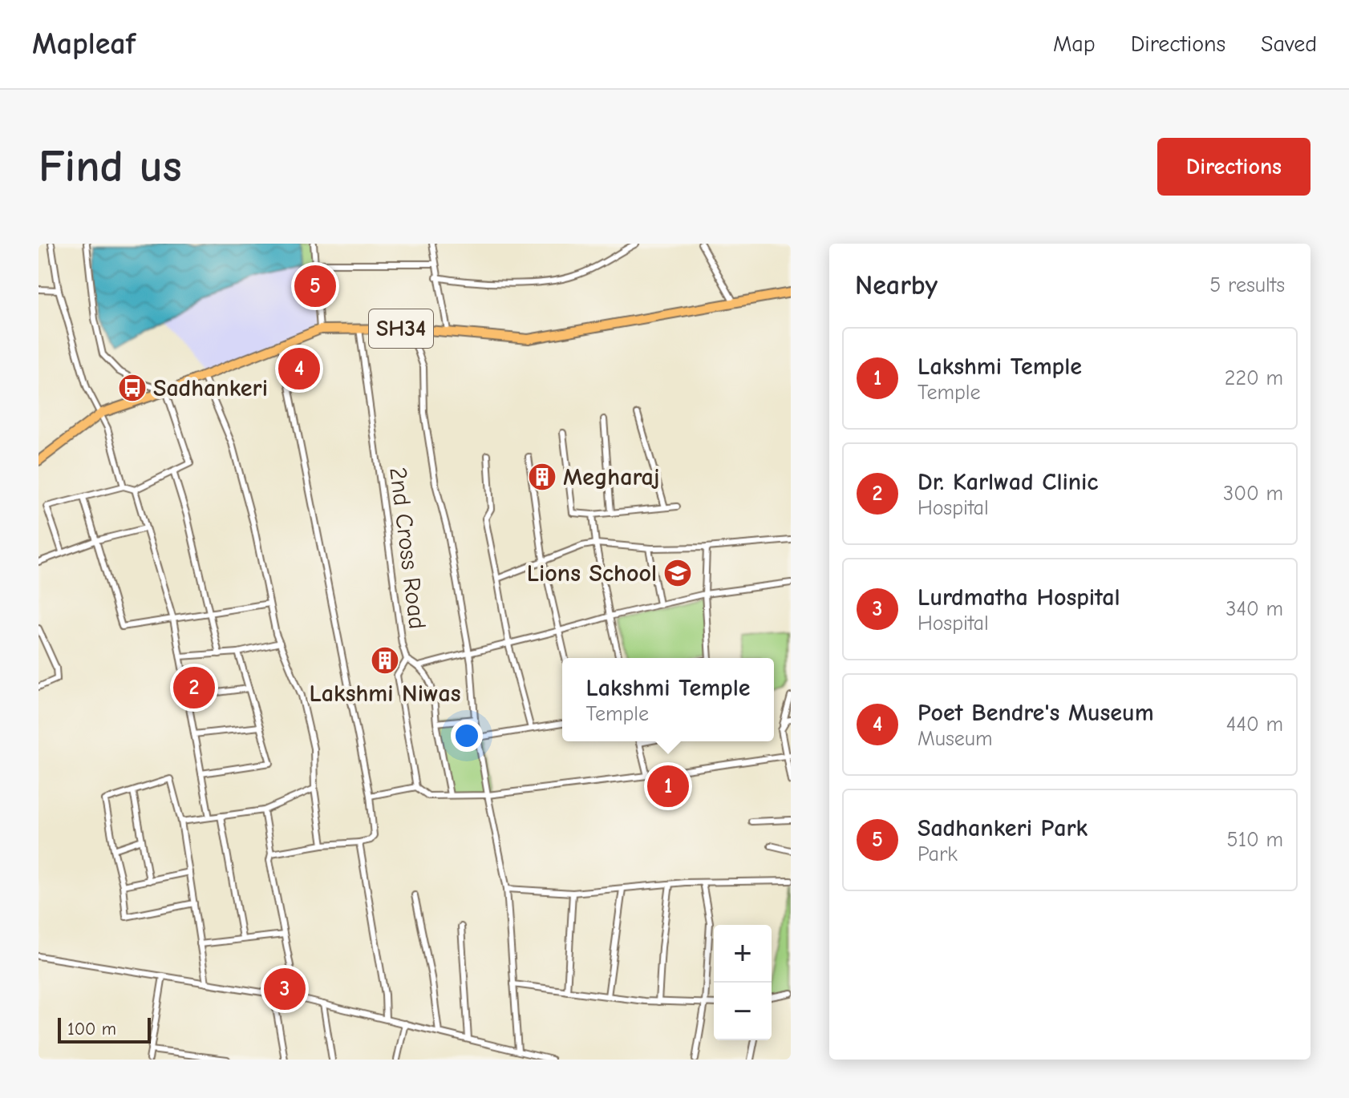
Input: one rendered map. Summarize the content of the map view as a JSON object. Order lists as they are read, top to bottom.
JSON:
{
  "streets": {
    "main road": ["SH34"],
    "street": ["2nd Cross Road"]
  },
  "crossings": [
    ["SH34", "2nd Cross Road"]
  ],
  "places": {
    "bus stop": ["Sadhankeri"],
    "building": ["Megharaj", "Lakshmi Niwas"],
    "school or university": ["Lions School"]
  },
  "scale_bar": "100 m",
  "page": {
    "header": "Mapleaf",
    "nav": ["Map", "Directions", "Saved"],
    "buttons": "Directions",
    "title": "Find us",
    "heading": ["Nearby", "5 results"],
    "pins": [
      "5",
      "4",
      "2",
      "1",
      "3"
    ],
    "list": [
      {
        "mark": "1",
        "name": "Lakshmi Temple",
        "note": "Temple",
        "value": "220 m"
      },
      {
        "mark": "2",
        "name": "Dr. Karlwad Clinic",
        "note": "Hospital",
        "value": "300 m"
      },
      {
        "mark": "3",
        "name": "Lurdmatha Hospital",
        "note": "Hospital",
        "value": "340 m"
      },
      {
        "mark": "4",
        "name": "Poet Bendre's Museum",
        "note": "Museum",
        "value": "440 m"
      },
      {
        "mark": "5",
        "name": "Sadhankeri Park",
        "note": "Park",
        "value": "510 m"
      }
    ],
    "popup": ["Lakshmi Temple", "Temple"],
    "map_buttons": ["+", "−"],
    "scale": "100 m"
  }
}
